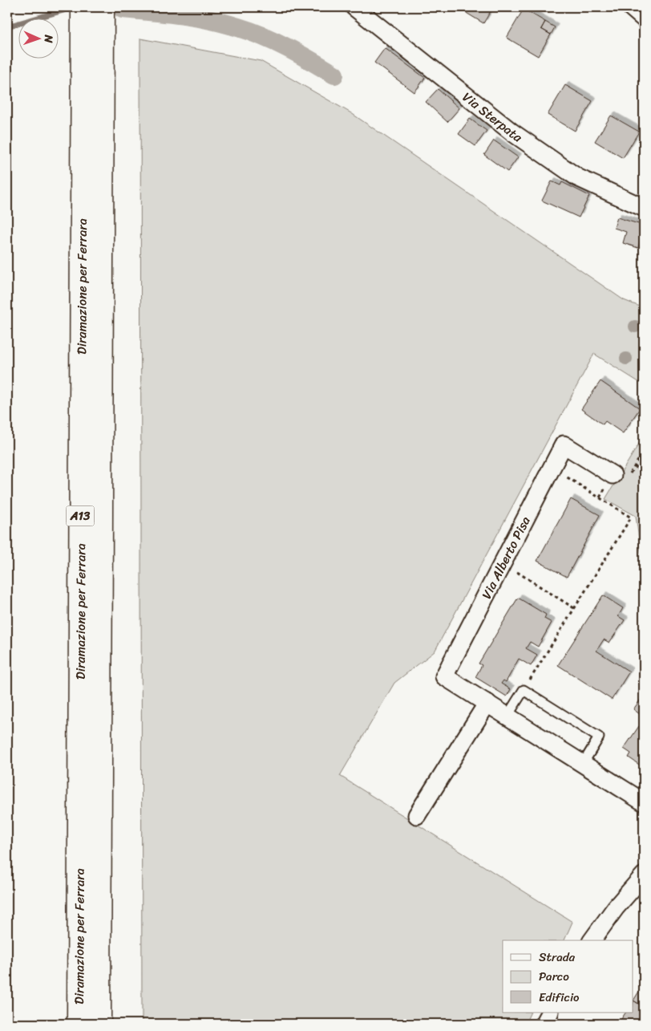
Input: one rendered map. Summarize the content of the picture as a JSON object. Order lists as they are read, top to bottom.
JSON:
{
  "streets": {
    "highway": ["Diramazione per Ferrara", "A13"],
    "street": ["Via Sterpata", "Via Alberto Pisa"]
  },
  "legend": ["Strada", "Parco", "Edificio"],
  "north": "right"
}
